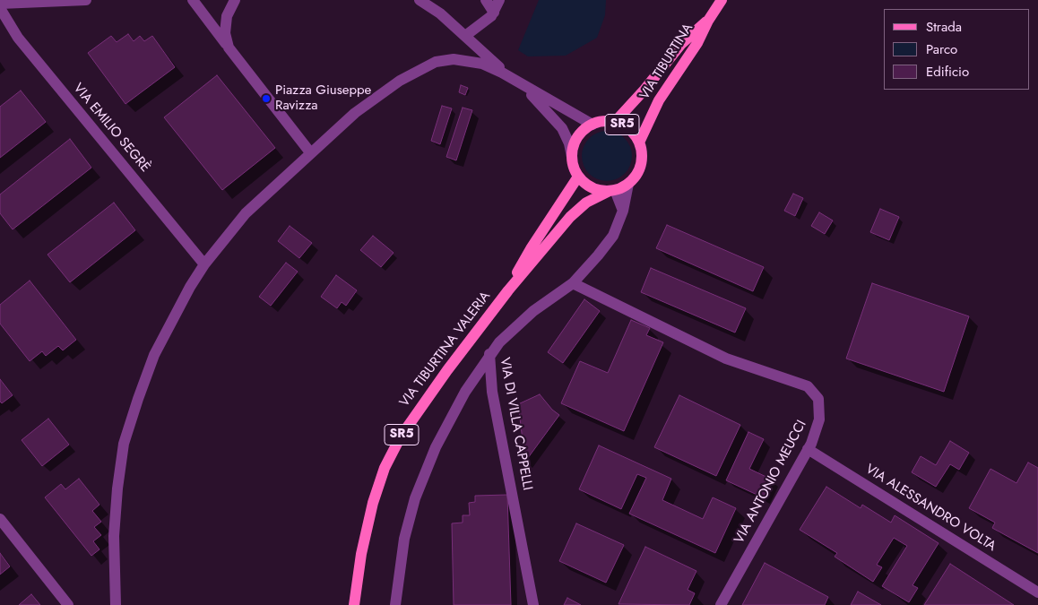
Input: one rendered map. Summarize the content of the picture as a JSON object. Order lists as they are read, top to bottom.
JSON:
{
  "streets": {
    "main road": ["VIA TIBURTINA", "SR5", "VIA TIBURTINA VALERIA"],
    "street": [
      "VIA EMILIO SEGRÈ",
      "VIA DI VILLA CAPPELLI",
      "VIA ANTONIO MEUCCI",
      "VIA ALESSANDRO VOLTA"
    ]
  },
  "crossings": [
    ["VIA TIBURTINA", "SR5"],
    ["VIA TIBURTINA", "VIA TIBURTINA VALERIA"],
    ["SR5", "VIA TIBURTINA VALERIA"],
    ["VIA ANTONIO MEUCCI", "VIA ALESSANDRO VOLTA"]
  ],
  "places": ["Piazza Giuseppe Ravizza"],
  "legend": ["Strada", "Parco", "Edificio"]
}
